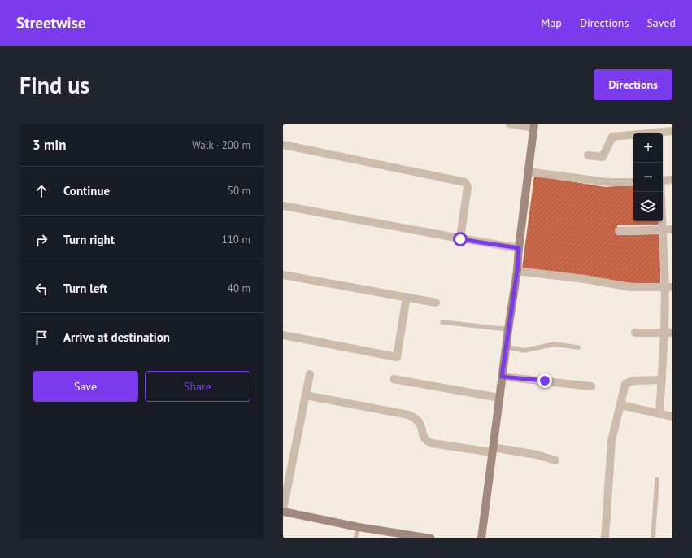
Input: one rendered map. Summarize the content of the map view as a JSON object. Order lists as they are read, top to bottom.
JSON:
{
  "page": {
    "header": "Streetwise",
    "nav": ["Map", "Directions", "Saved"],
    "buttons": [
      "Directions",
      ["Save", "Share"]
    ],
    "title": "Find us",
    "heading": ["3 min", "Walk · 200 m"],
    "map_buttons": ["+", "−"],
    "list": [
      ["Continue", "50 m"],
      ["Turn right", "110 m"],
      ["Turn left", "40 m"],
      "Arrive at destination"
    ]
  }
}
